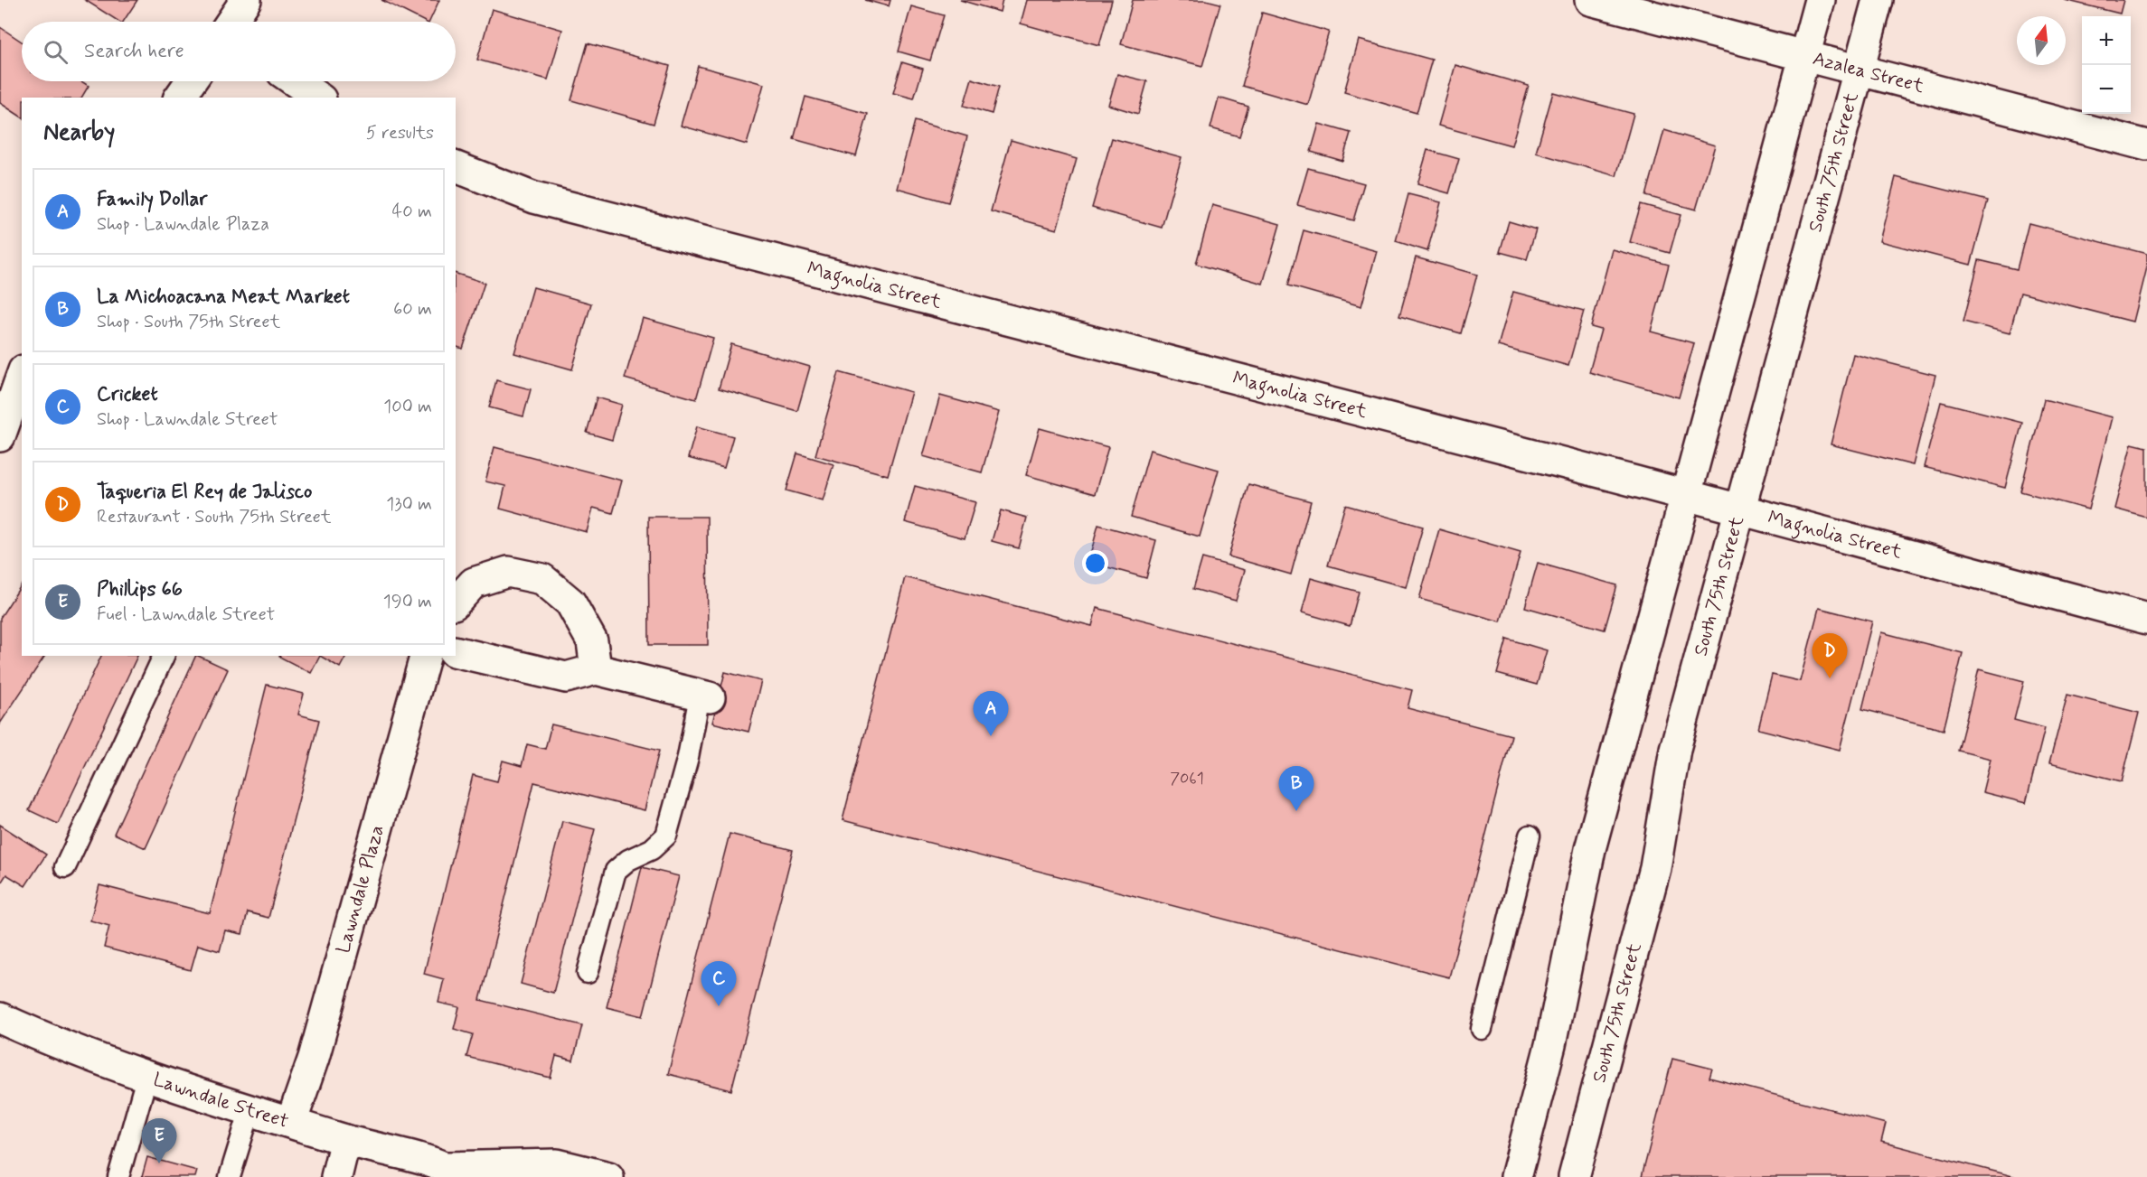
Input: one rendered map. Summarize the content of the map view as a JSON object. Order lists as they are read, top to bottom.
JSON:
{
  "streets": {
    "street": [
      "Azalea Street",
      "South 75th Street",
      "Magnolia Street",
      "Lawndale Plaza",
      "Lawndale Street"
    ]
  },
  "crossings": [
    ["Azalea Street", "South 75th Street"],
    ["South 75th Street", "Magnolia Street"],
    ["Lawndale Plaza", "Lawndale Street"]
  ],
  "house_numbers": ["7061"],
  "north": "top",
  "page": {
    "map_buttons": ["+", "−"],
    "search": "Search here",
    "heading": ["Nearby", "5 results"],
    "list": [
      {
        "mark": "A",
        "name": "Family Dollar",
        "note": "Shop · Lawndale Plaza",
        "value": "40 m"
      },
      {
        "mark": "B",
        "name": "La Michoacana Meat Market",
        "note": "Shop · South 75th Street",
        "value": "60 m"
      },
      {
        "mark": "C",
        "name": "Cricket",
        "note": "Shop · Lawndale Street",
        "value": "100 m"
      },
      {
        "mark": "D",
        "name": "Taqueria El Rey de Jalisco",
        "note": "Restaurant · South 75th Street",
        "value": "130 m"
      },
      {
        "mark": "E",
        "name": "Phillips 66",
        "note": "Fuel · Lawndale Street",
        "value": "190 m"
      }
    ],
    "pins": [
      "D",
      "A",
      "B",
      "C",
      "E"
    ]
  }
}
